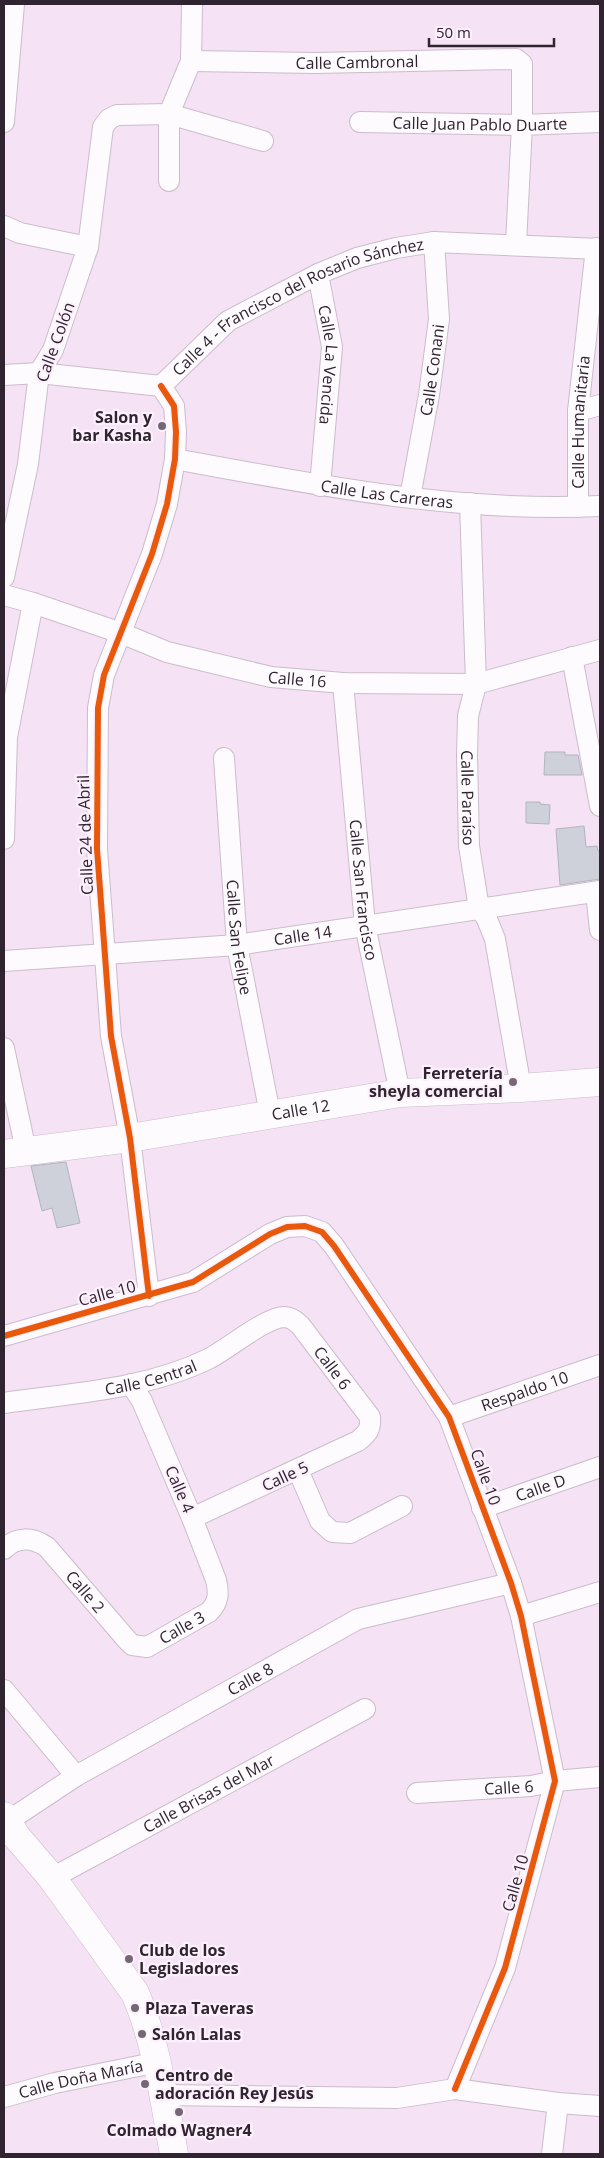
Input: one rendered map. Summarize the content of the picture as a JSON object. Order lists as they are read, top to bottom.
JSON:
{
  "streets": {
    "main road": ["Calle 12"],
    "street": [
      "Calle Cambronal",
      "Calle Juan Pablo Duarte",
      "Calle 4 - Francisco del Rosario Sánchez",
      "Calle Colón",
      "Calle La Vencida",
      "Calle Conani",
      "Calle Humanitaria",
      "Calle Las Carreras",
      "Calle 16",
      "Calle Paraíso",
      "Calle 24 de Abril",
      "Calle San Francisco",
      "Calle 14",
      "Calle San Felipe",
      "Calle 10",
      "Calle 6",
      "Calle Central",
      "Respaldo 10",
      "Calle 5",
      "Calle D",
      "Calle 4",
      "Calle 2",
      "Calle 3",
      "Calle 8",
      "Calle Brisas del Mar",
      "Calle Doña María"
    ]
  },
  "crossings": [
    ["Calle Cambronal", "Calle Juan Pablo Duarte"],
    ["Calle 4 - Francisco del Rosario Sánchez", "Calle Colón"],
    ["Calle 4 - Francisco del Rosario Sánchez", "Calle La Vencida"],
    ["Calle 4 - Francisco del Rosario Sánchez", "Calle Conani"],
    ["Calle 4 - Francisco del Rosario Sánchez", "Calle Humanitaria"],
    ["Calle 4 - Francisco del Rosario Sánchez", "Calle 24 de Abril"],
    ["Calle La Vencida", "Calle Las Carreras"],
    ["Calle Conani", "Calle Las Carreras"],
    ["Calle Humanitaria", "Calle Las Carreras"],
    ["Calle Las Carreras", "Calle Paraíso"],
    ["Calle Las Carreras", "Calle 24 de Abril"],
    ["Calle 16", "Calle Paraíso"],
    ["Calle 16", "Calle 24 de Abril"],
    ["Calle 16", "Calle San Francisco"],
    ["Calle Paraíso", "Calle 14"],
    ["Calle Paraíso", "Calle 12"],
    ["Calle 24 de Abril", "Calle 14"],
    ["Calle 24 de Abril", "Calle 12"],
    ["Calle 24 de Abril", "Calle 10"],
    ["Calle San Francisco", "Calle 14"],
    ["Calle San Francisco", "Calle 12"],
    ["Calle 14", "Calle San Felipe"],
    ["Calle San Felipe", "Calle 12"],
    ["Calle 10", "Calle 6"],
    ["Calle 10", "Respaldo 10"],
    ["Calle 10", "Calle D"],
    ["Calle 10", "Calle 8"],
    ["Calle 6", "Calle Central"],
    ["Calle 6", "Calle 5"],
    ["Calle Central", "Calle 4"],
    ["Calle 5", "Calle 4"],
    ["Calle 4", "Calle 3"],
    ["Calle 2", "Calle 3"]
  ],
  "places": [
    "Salon y bar Kasha",
    "Ferretería sheyla comercial",
    "Club de los Legisladores",
    "Plaza Taveras",
    "Salón Lalas",
    "Centro de adoración Rey Jesús",
    "Colmado Wagner4"
  ],
  "scale_bar": "50 m"
}
